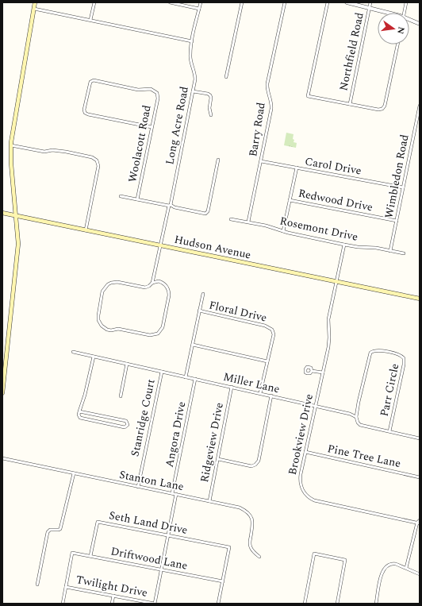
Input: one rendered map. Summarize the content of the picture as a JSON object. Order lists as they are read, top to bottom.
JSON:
{
  "streets": {
    "main road": ["Hudson Avenue"],
    "street": [
      "Northfield Road",
      "Long Acre Road",
      "Barry Road",
      "Woolacott Road",
      "Carol Drive",
      "Wimbledon Road",
      "Redwood Drive",
      "Rosemont Drive",
      "Floral Drive",
      "Miller Lane",
      "Parr Circle",
      "Stanridge Court",
      "Angora Drive",
      "Brookview Drive",
      "Ridgeview Drive",
      "Pine Tree Lane",
      "Stanton Lane",
      "Seth Land Drive",
      "Driftwood Lane",
      "Twilight Drive"
    ]
  },
  "crossings": [
    ["Long Acre Road", "Hudson Avenue"],
    ["Barry Road", "Carol Drive"],
    ["Barry Road", "Rosemont Drive"],
    ["Carol Drive", "Wimbledon Road"],
    ["Wimbledon Road", "Redwood Drive"],
    ["Wimbledon Road", "Rosemont Drive"],
    ["Rosemont Drive", "Brookview Drive"],
    ["Hudson Avenue", "Brookview Drive"],
    ["Miller Lane", "Parr Circle"],
    ["Miller Lane", "Stanridge Court"],
    ["Miller Lane", "Angora Drive"],
    ["Miller Lane", "Brookview Drive"],
    ["Miller Lane", "Ridgeview Drive"],
    ["Stanridge Court", "Stanton Lane"],
    ["Angora Drive", "Stanton Lane"],
    ["Brookview Drive", "Pine Tree Lane"],
    ["Ridgeview Drive", "Stanton Lane"],
    ["Seth Land Drive", "Driftwood Lane"],
    ["Driftwood Lane", "Twilight Drive"]
  ],
  "north": "right"
}
